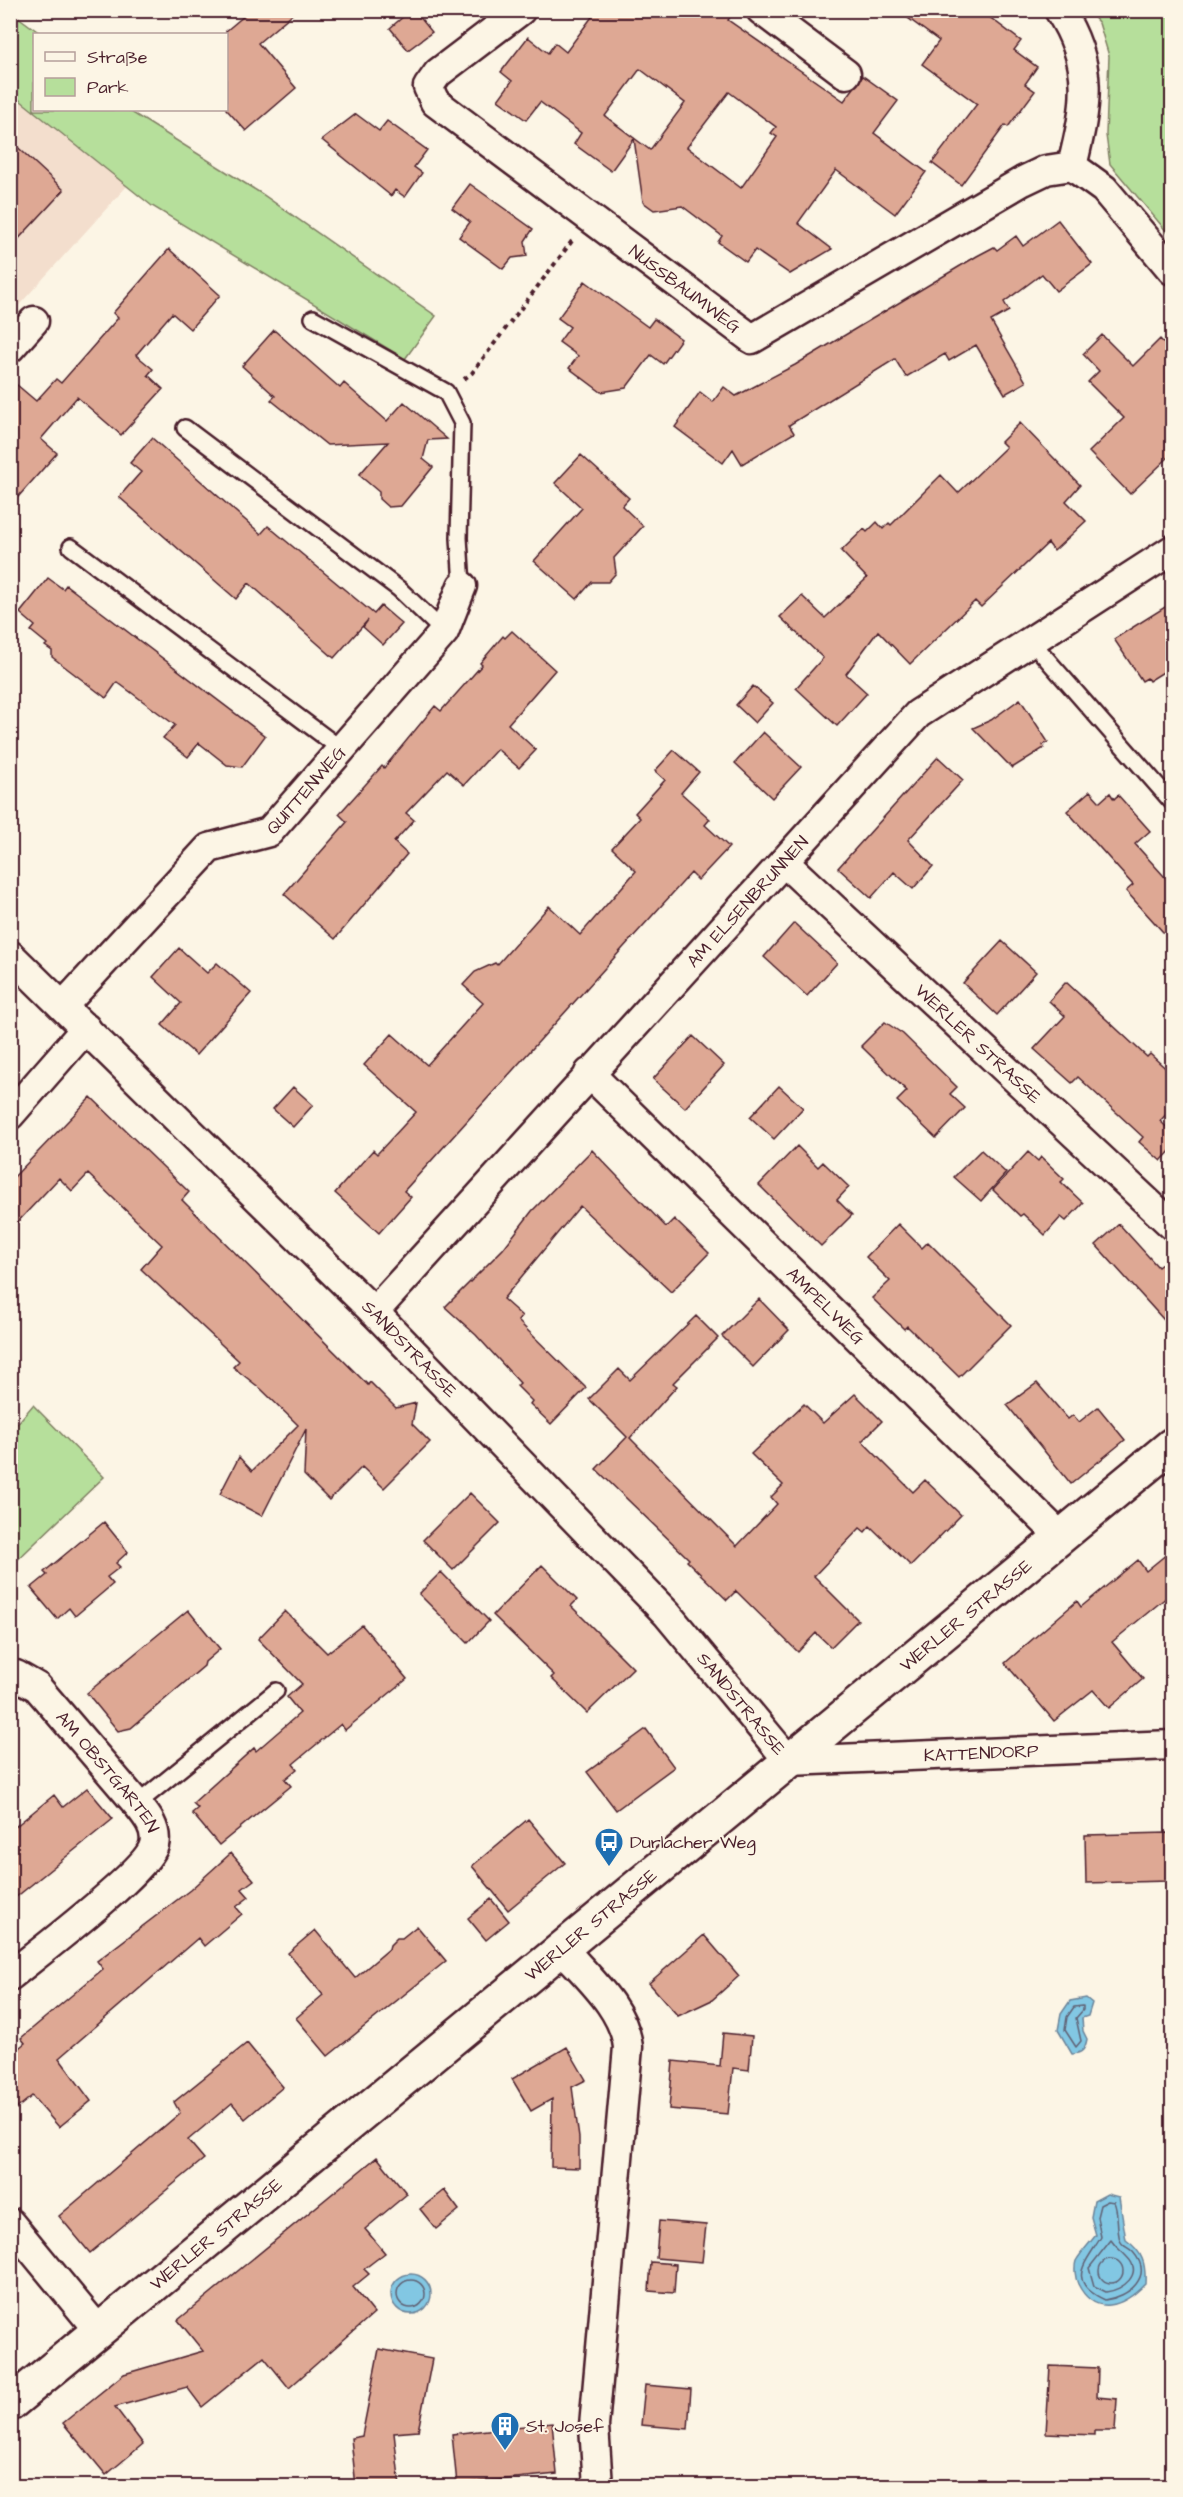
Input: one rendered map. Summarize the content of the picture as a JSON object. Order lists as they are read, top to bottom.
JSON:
{
  "streets": {
    "main road": ["WERLER STRASSE"],
    "street": [
      "NUSSBAUMWEG",
      "QUITTENWEG",
      "AM ELSENBRUNNEN",
      "AMPELWEG",
      "SANDSTRASSE",
      "KATTENDORP",
      "AM OBSTGARTEN"
    ]
  },
  "crossings": [
    ["QUITTENWEG", "SANDSTRASSE"],
    ["AM ELSENBRUNNEN", "WERLER STRASSE"],
    ["AM ELSENBRUNNEN", "AMPELWEG"],
    ["AM ELSENBRUNNEN", "SANDSTRASSE"],
    ["WERLER STRASSE", "AMPELWEG"],
    ["WERLER STRASSE", "SANDSTRASSE"],
    ["WERLER STRASSE", "KATTENDORP"],
    ["SANDSTRASSE", "KATTENDORP"]
  ],
  "places": {
    "bus stop": ["Durlacher Weg"],
    "building": ["St. Josef"]
  },
  "legend": ["Straße", "Park"]
}
